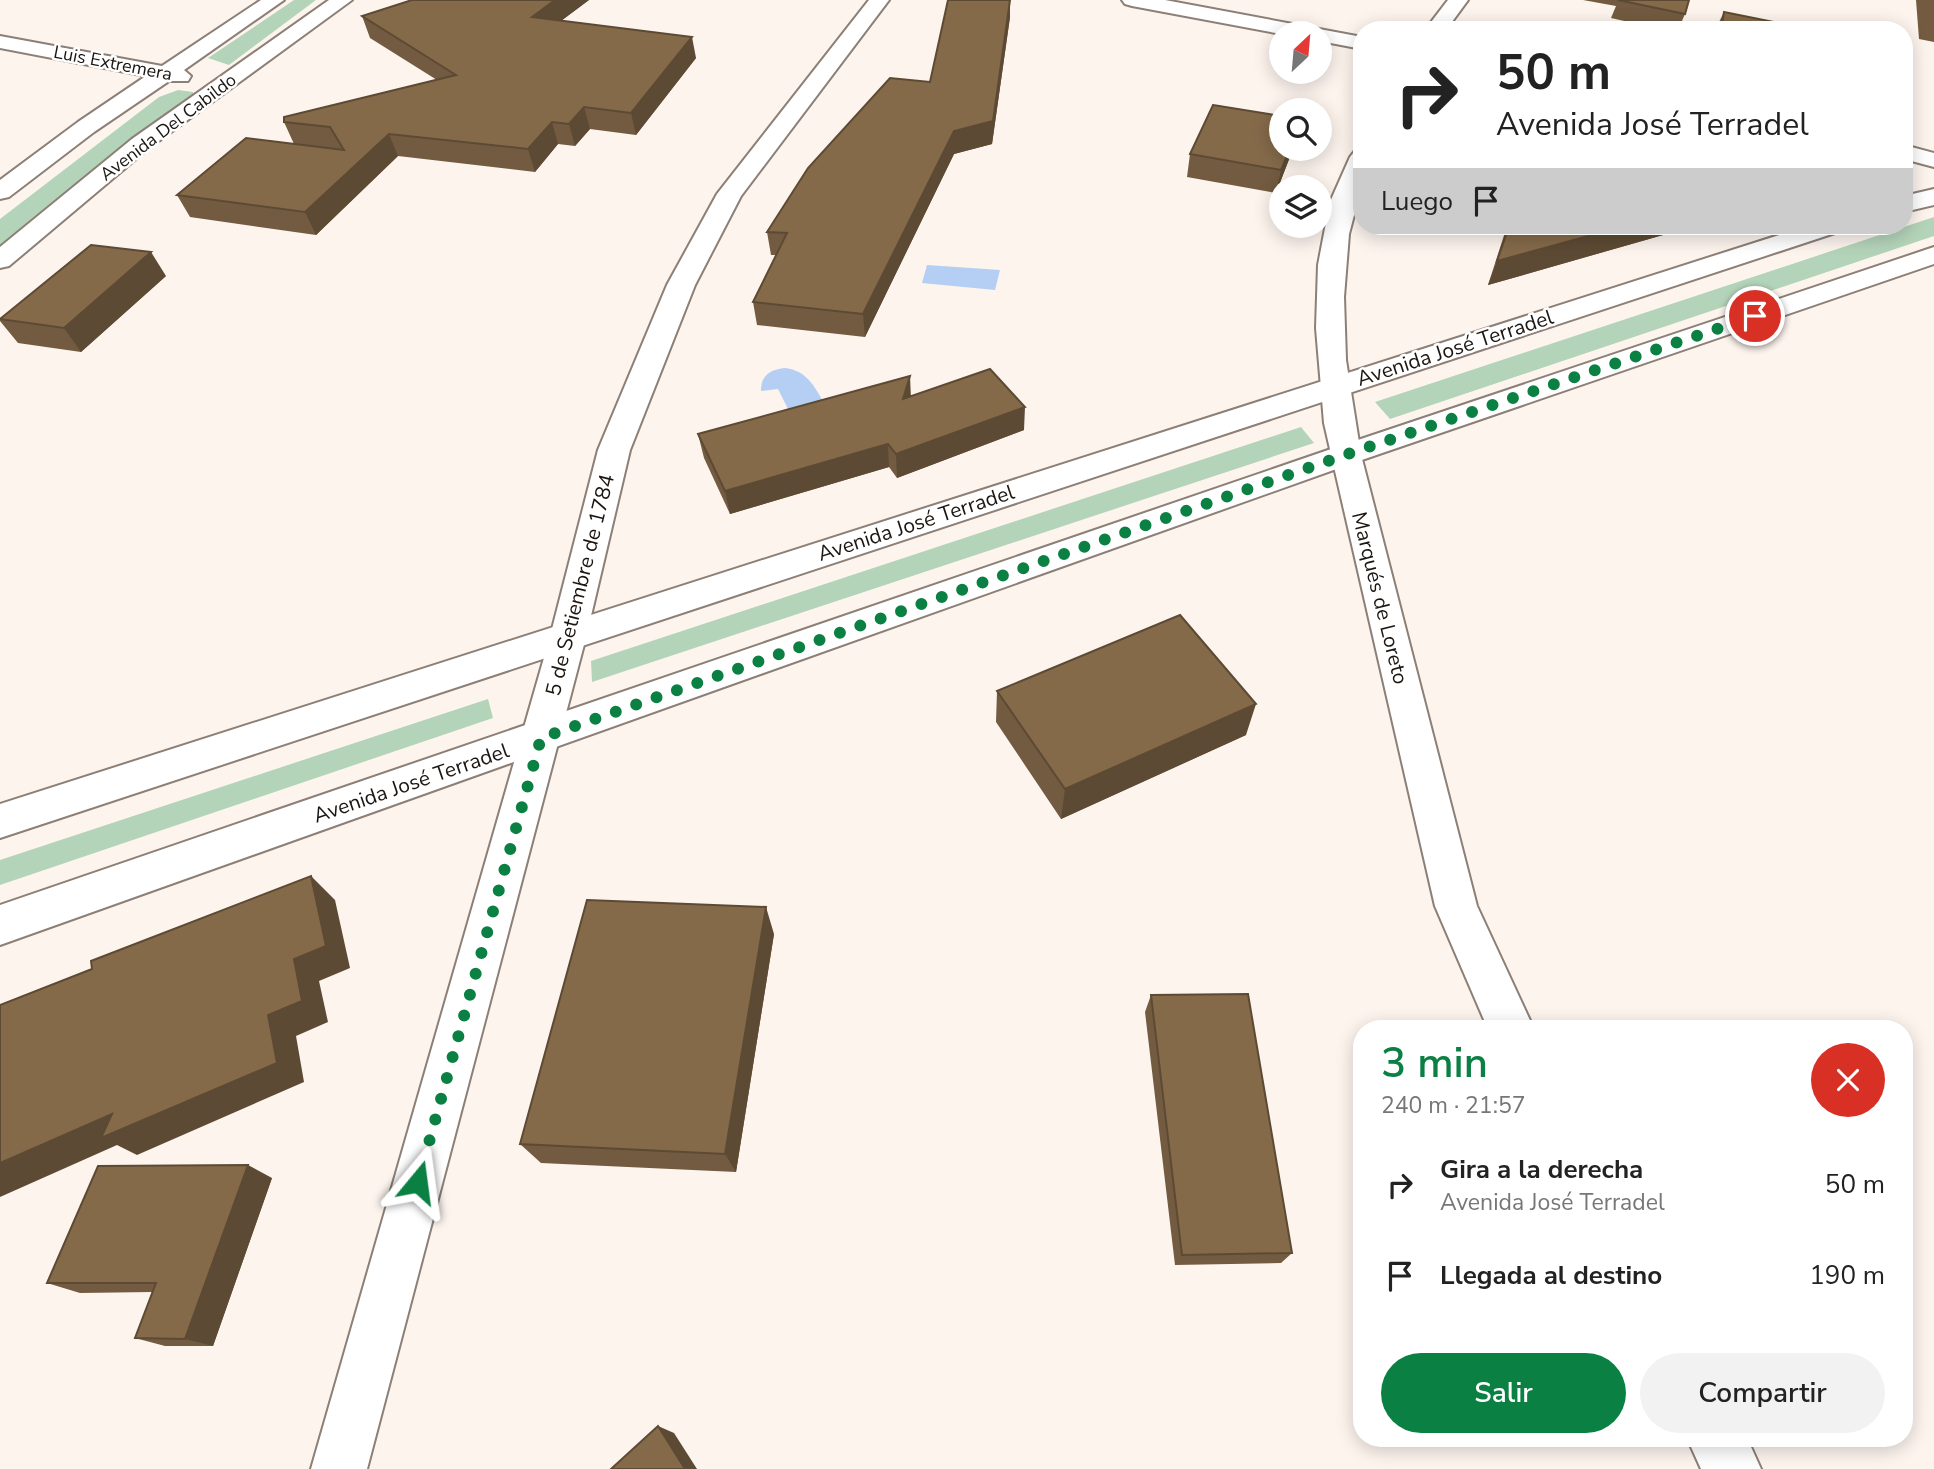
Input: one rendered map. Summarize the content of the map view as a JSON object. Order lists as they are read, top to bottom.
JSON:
{
  "streets": {
    "street": [
      "Luis Extremera",
      "Avenida Del Cabildo",
      "Avenida José Terradel",
      "5 de Setiembre de 1784",
      "Marqués de Loreto"
    ]
  },
  "crossings": [
    ["Luis Extremera", "Avenida Del Cabildo"],
    ["Avenida José Terradel", "5 de Setiembre de 1784"],
    ["Avenida José Terradel", "Marqués de Loreto"]
  ],
  "north": "top right",
  "page": {
    "turn": ["50 m", "Avenida José Terradel"],
    "then": "Luego",
    "heading": ["3 min", "240 m · 21:57"],
    "list": [
      {
        "name": "Gira a la derecha",
        "note": "Avenida José Terradel",
        "value": "50 m"
      },
      {
        "name": "Llegada al destino",
        "value": "190 m"
      }
    ],
    "buttons": ["Salir", "Compartir"]
  }
}
